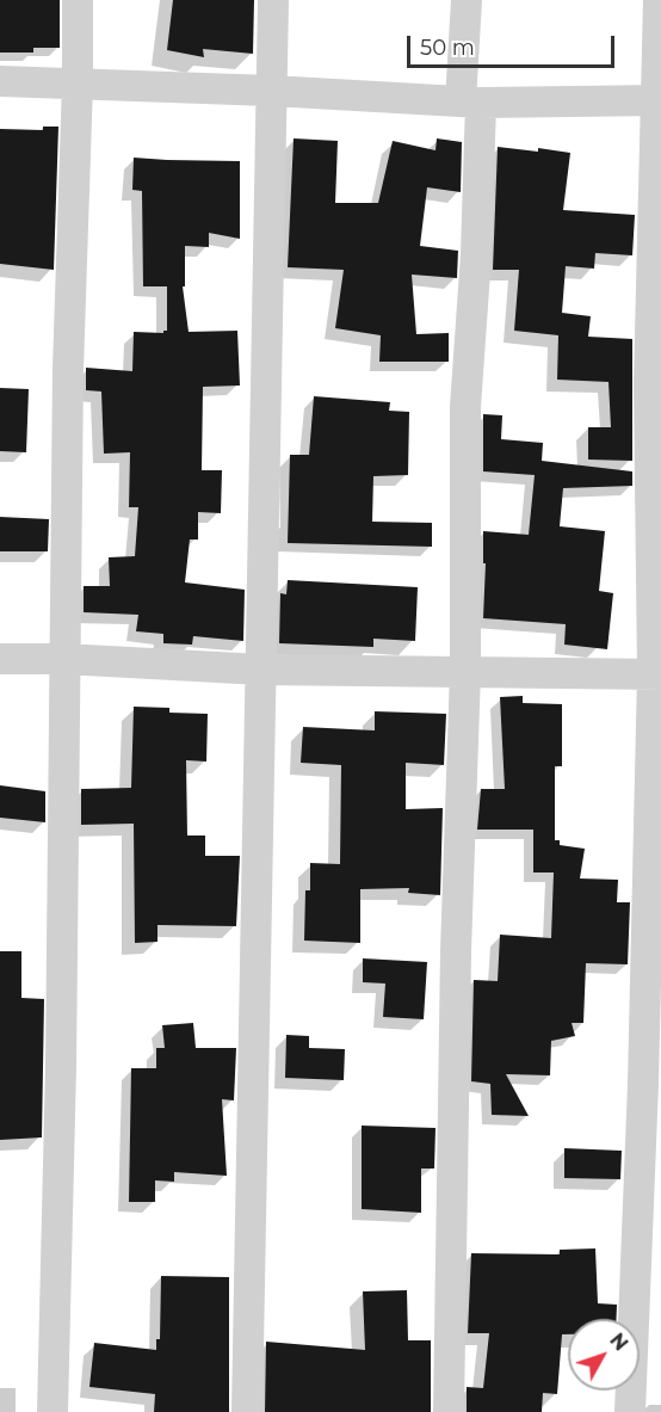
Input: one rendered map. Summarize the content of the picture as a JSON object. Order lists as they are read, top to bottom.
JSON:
{
  "scale_bar": "50 m",
  "north": "top right"
}
